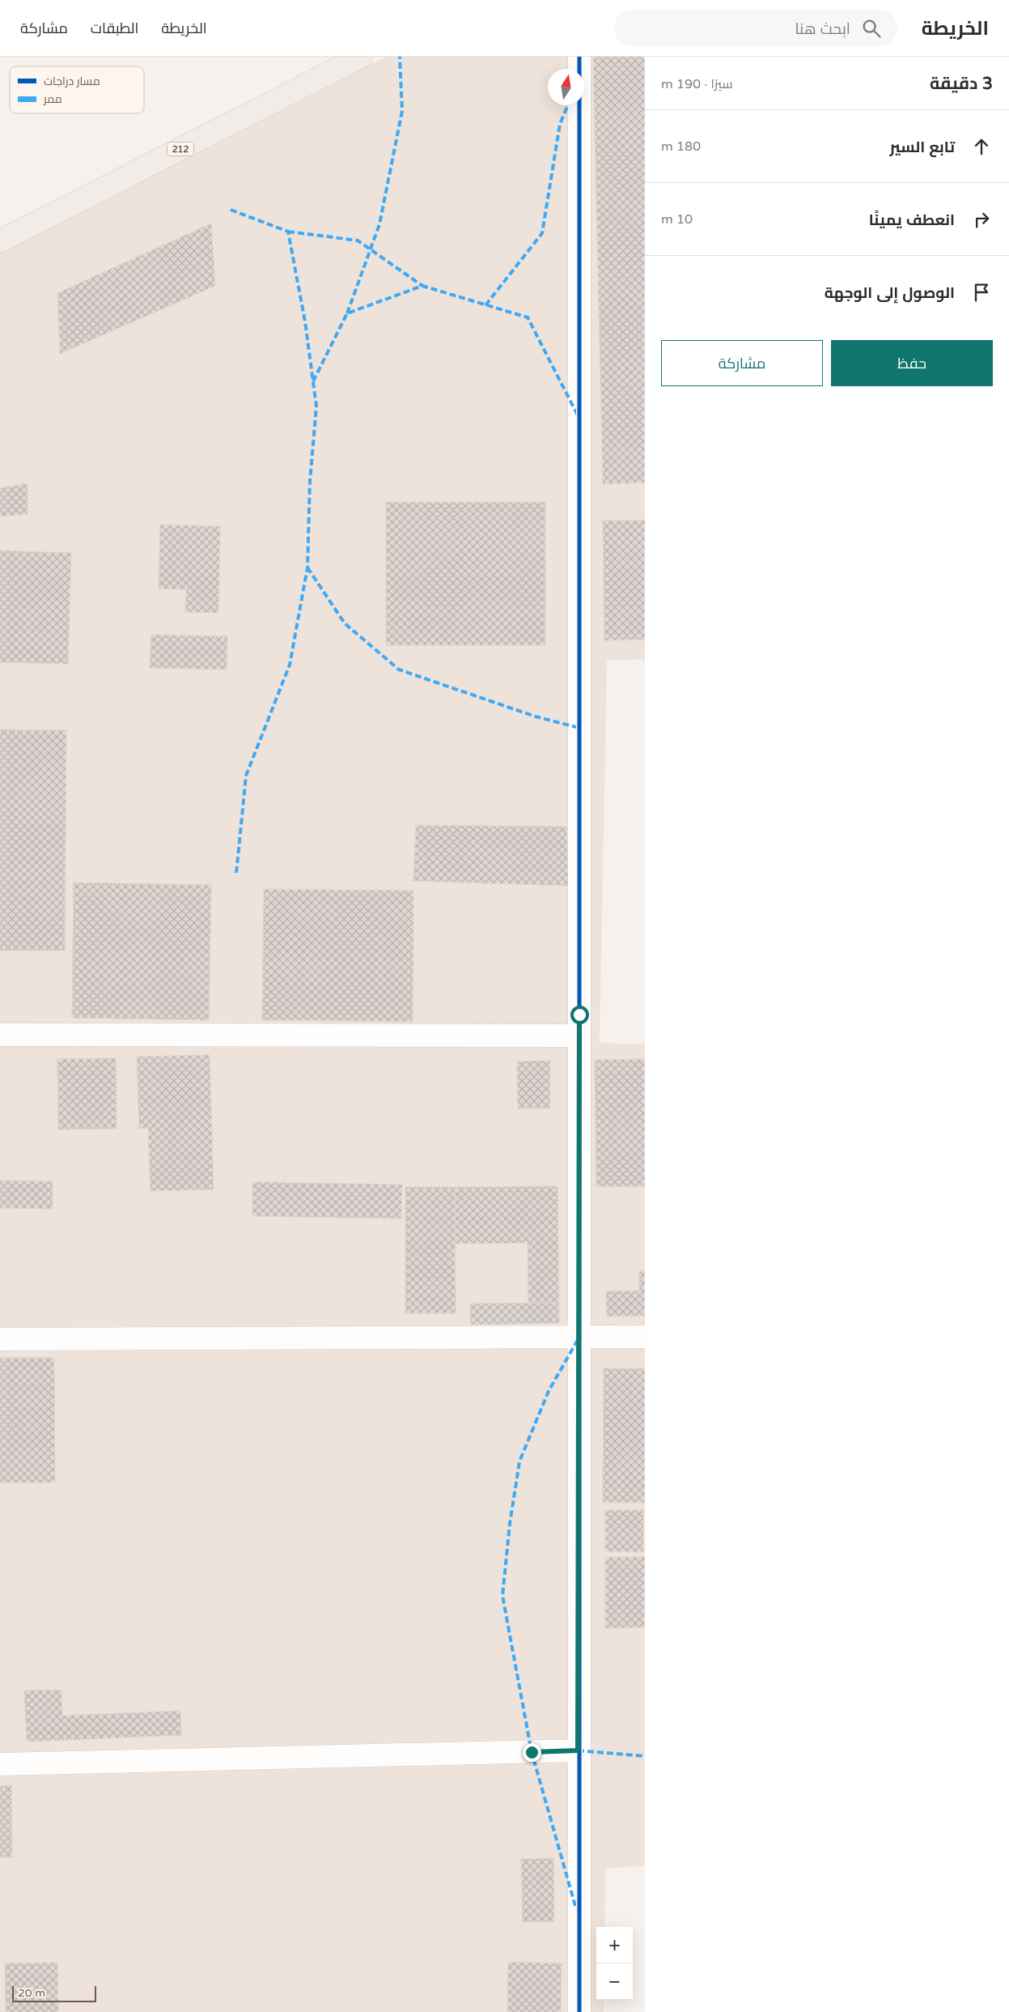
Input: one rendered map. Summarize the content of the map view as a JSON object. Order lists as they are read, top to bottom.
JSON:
{
  "streets": {
    "main road": ["212"]
  },
  "legend": ["مسار دراجات", "ممر"],
  "scale_bar": "20 m",
  "north": "top",
  "page": {
    "header": "الخريطة",
    "search": "ابحث هنا",
    "nav": ["الخريطة", "الطبقات", "مشاركة"],
    "heading": ["3 دقيقة", "سيرًا · 190 m"],
    "list": [
      ["تابع السير", "180 m"],
      ["انعطف يمينًا", "10 m"],
      "الوصول إلى الوجهة"
    ],
    "buttons": ["حفظ", "مشاركة"],
    "map_buttons": ["+", "−"],
    "scale": "20 m"
  }
}
